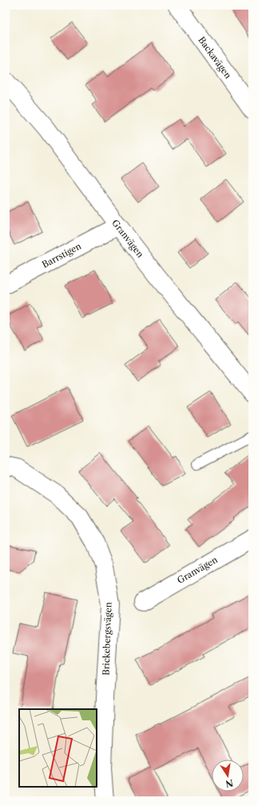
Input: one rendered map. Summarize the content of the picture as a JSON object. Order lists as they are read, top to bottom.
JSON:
{
  "streets": {
    "street": [
      "Backavägen",
      "Granvägen",
      "Barrstigen",
      "Brickebergsvägen"
    ]
  },
  "crossings": [
    ["Granvägen", "Barrstigen"]
  ],
  "north": "bottom"
}
